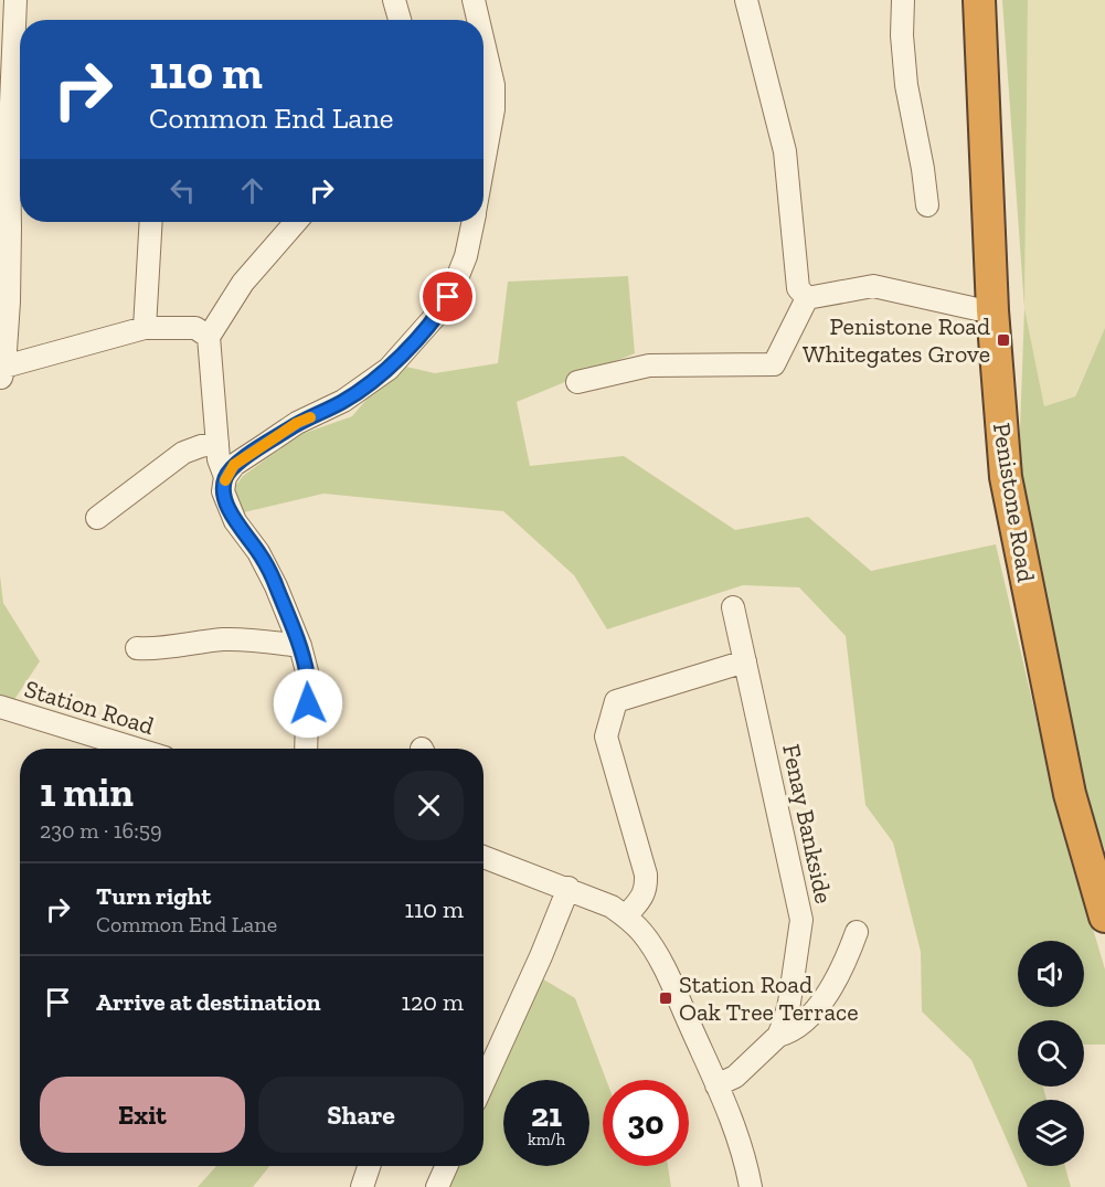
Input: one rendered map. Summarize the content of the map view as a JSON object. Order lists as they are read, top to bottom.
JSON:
{
  "streets": {
    "highway": ["Penistone Road"],
    "street": ["Station Road", "Fenay Bankside"]
  },
  "places": {
    "transit": ["Penistone Road Whitegates Grove", "Station Road Oak Tree Terrace"]
  },
  "page": {
    "turn": ["110 m", "Common End Lane"],
    "heading": ["1 min", "230 m · 16:59"],
    "list": [
      {
        "name": "Turn right",
        "note": "Common End Lane",
        "value": "110 m"
      },
      {
        "name": "Arrive at destination",
        "value": "120 m"
      }
    ],
    "buttons": ["Exit", "Share"],
    "speed": "21 km/h",
    "limit": "30"
  }
}
